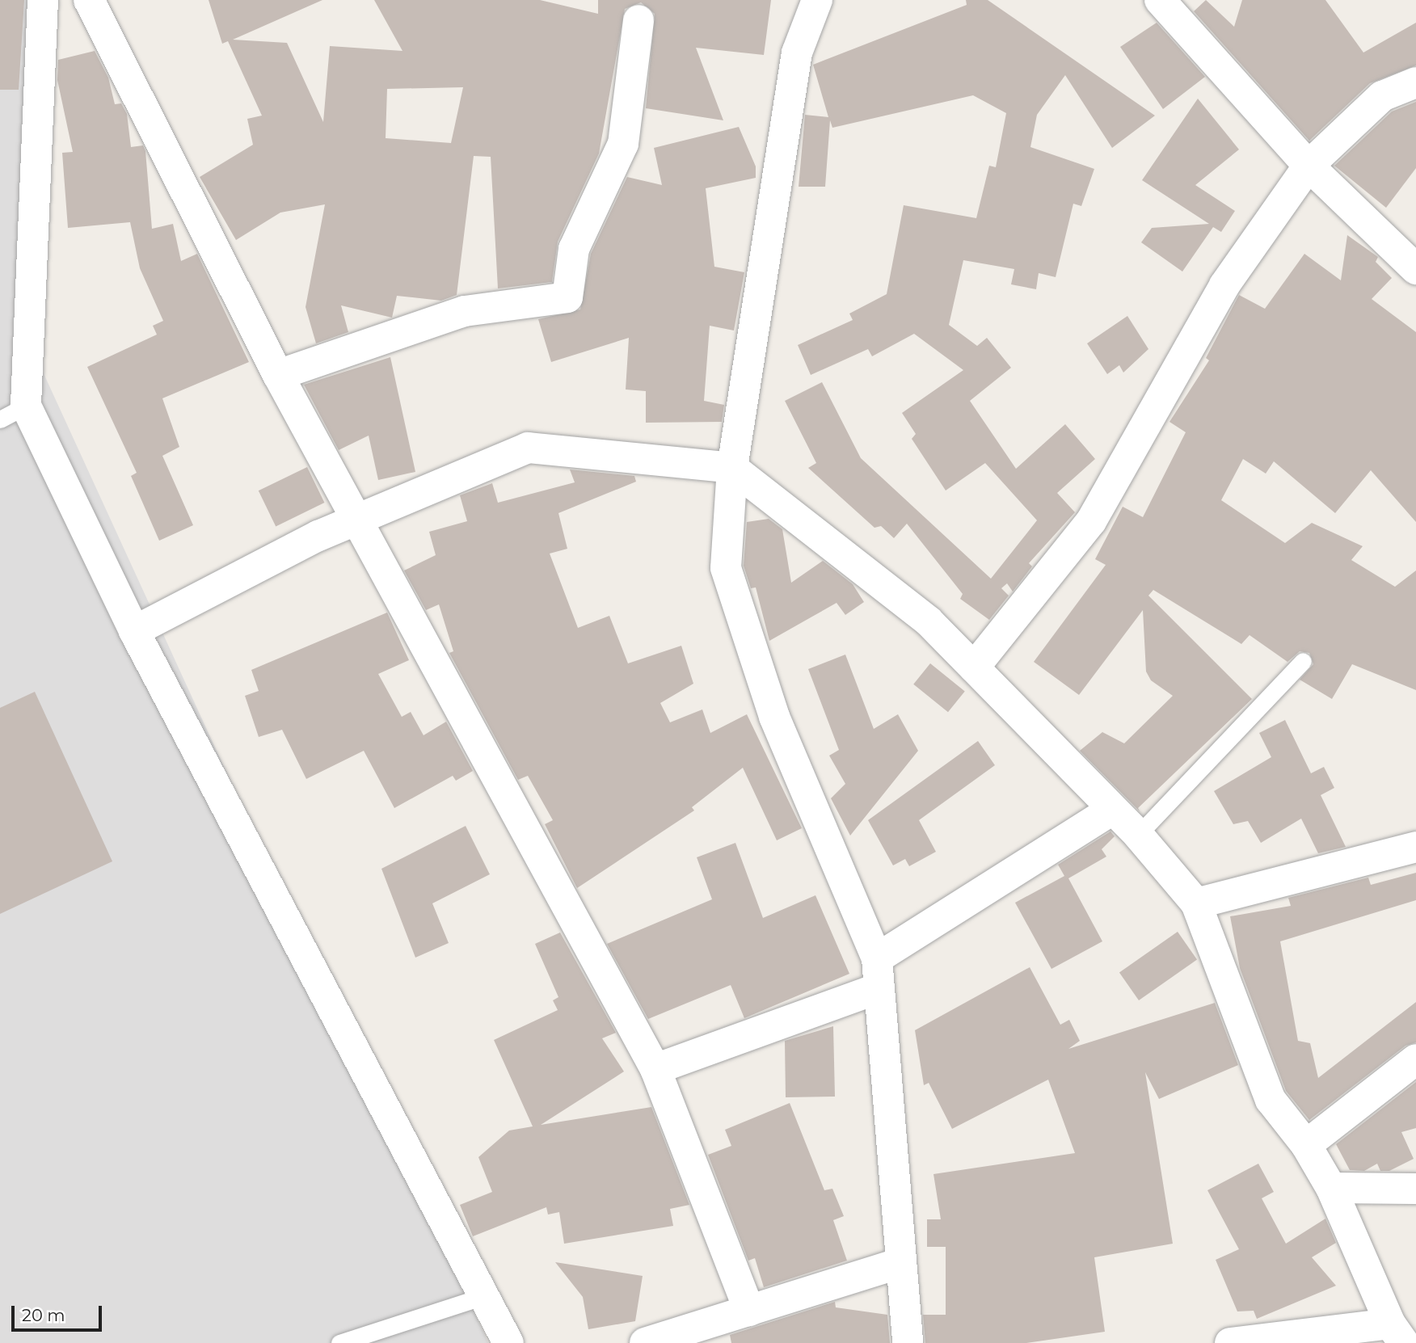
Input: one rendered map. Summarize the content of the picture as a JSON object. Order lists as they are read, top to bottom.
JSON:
{
  "scale_bar": "20 m"
}
